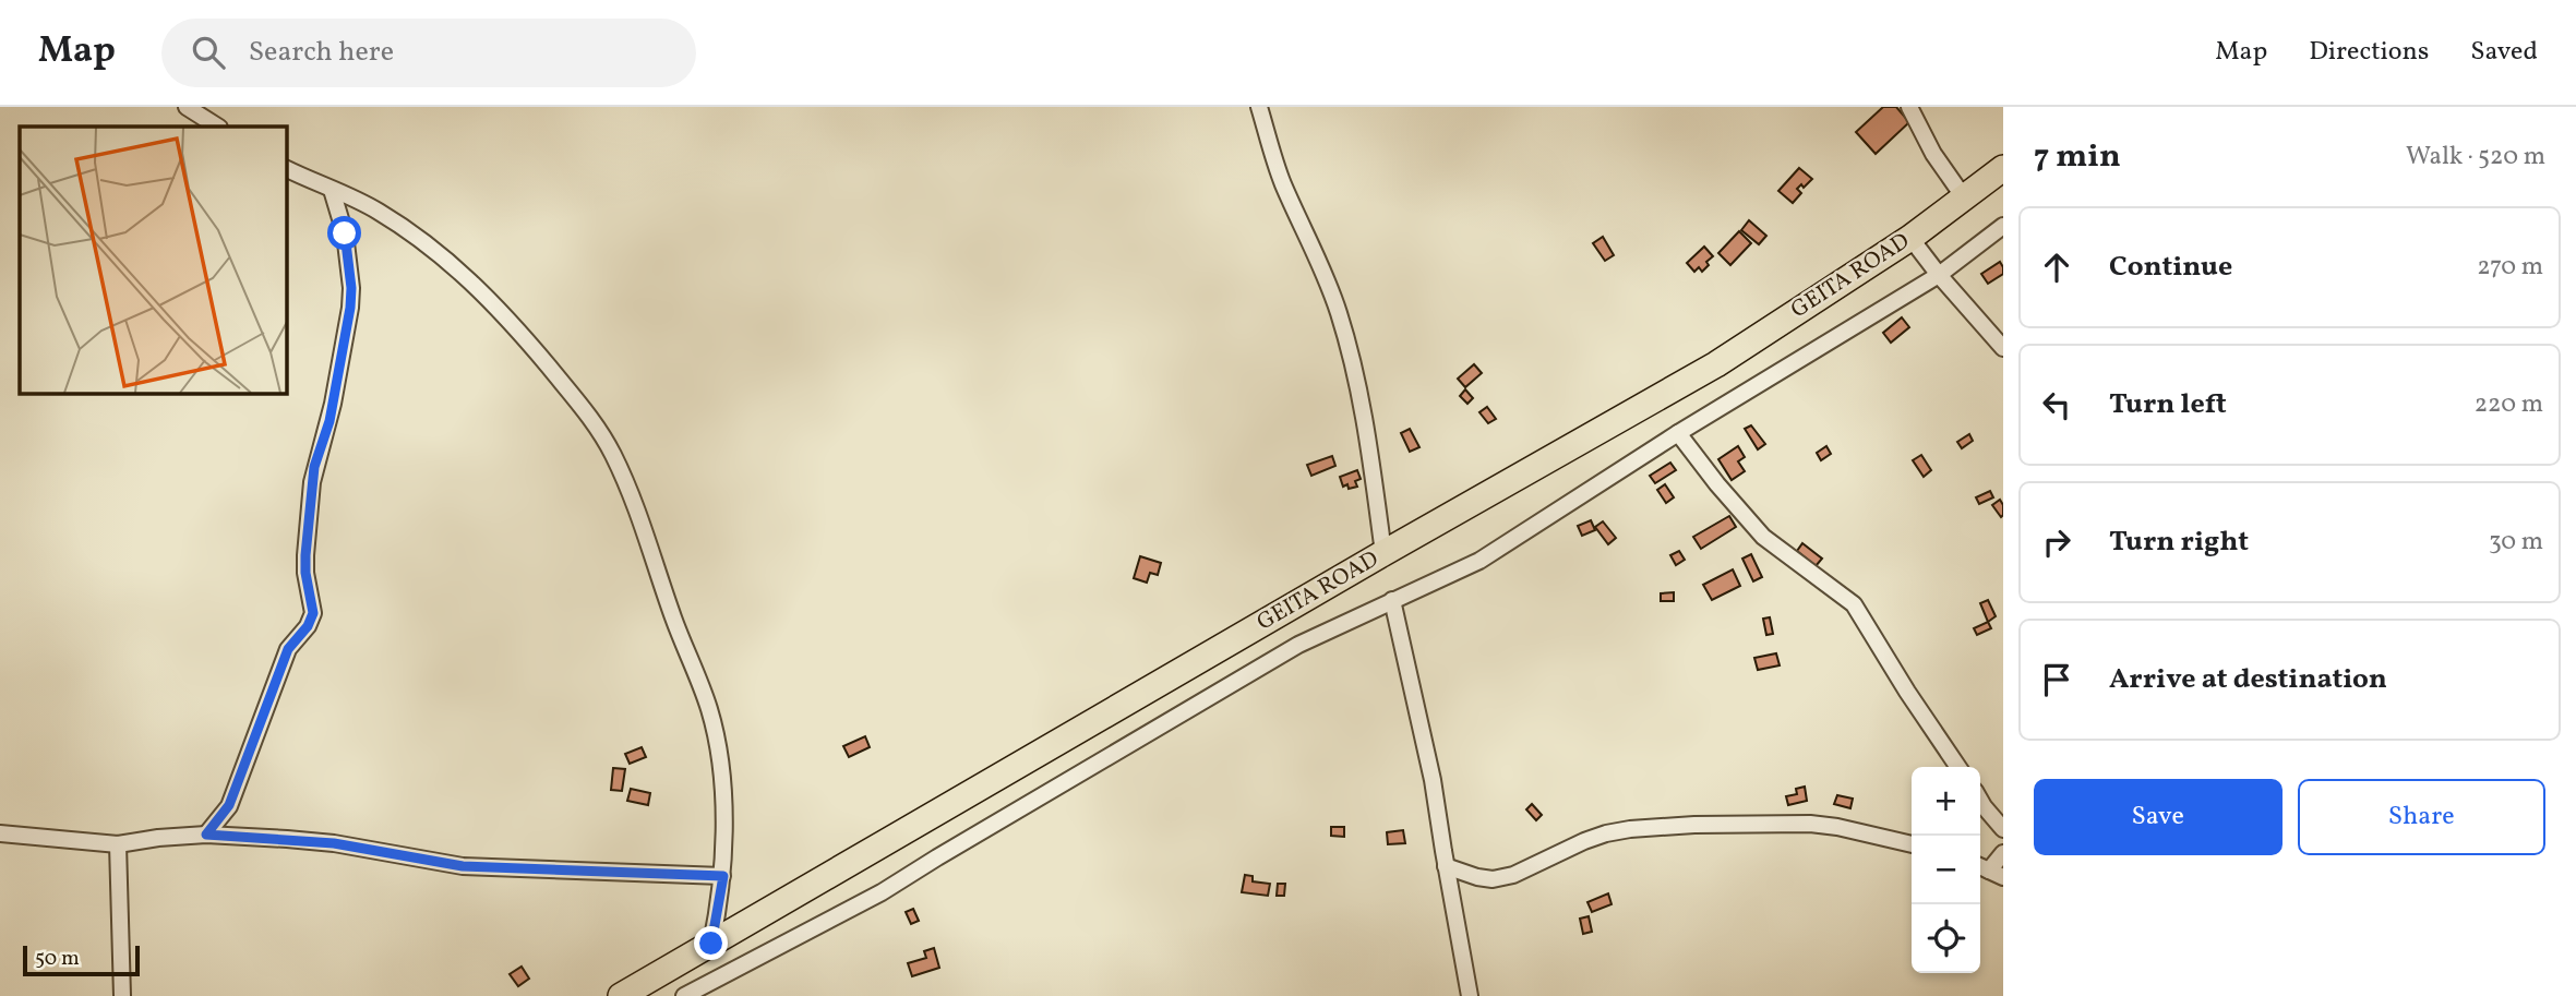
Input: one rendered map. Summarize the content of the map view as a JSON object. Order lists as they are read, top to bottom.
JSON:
{
  "streets": {
    "highway": ["GEITA ROAD"]
  },
  "scale_bar": "50 m",
  "page": {
    "header": "Map",
    "search": "Search here",
    "nav": ["Map", "Directions", "Saved"],
    "heading": ["7 min", "Walk · 520 m"],
    "list": [
      ["Continue", "270 m"],
      ["Turn left", "220 m"],
      ["Turn right", "30 m"],
      "Arrive at destination"
    ],
    "buttons": ["Save", "Share"],
    "map_buttons": ["+", "−"],
    "scale": "50 m"
  }
}
